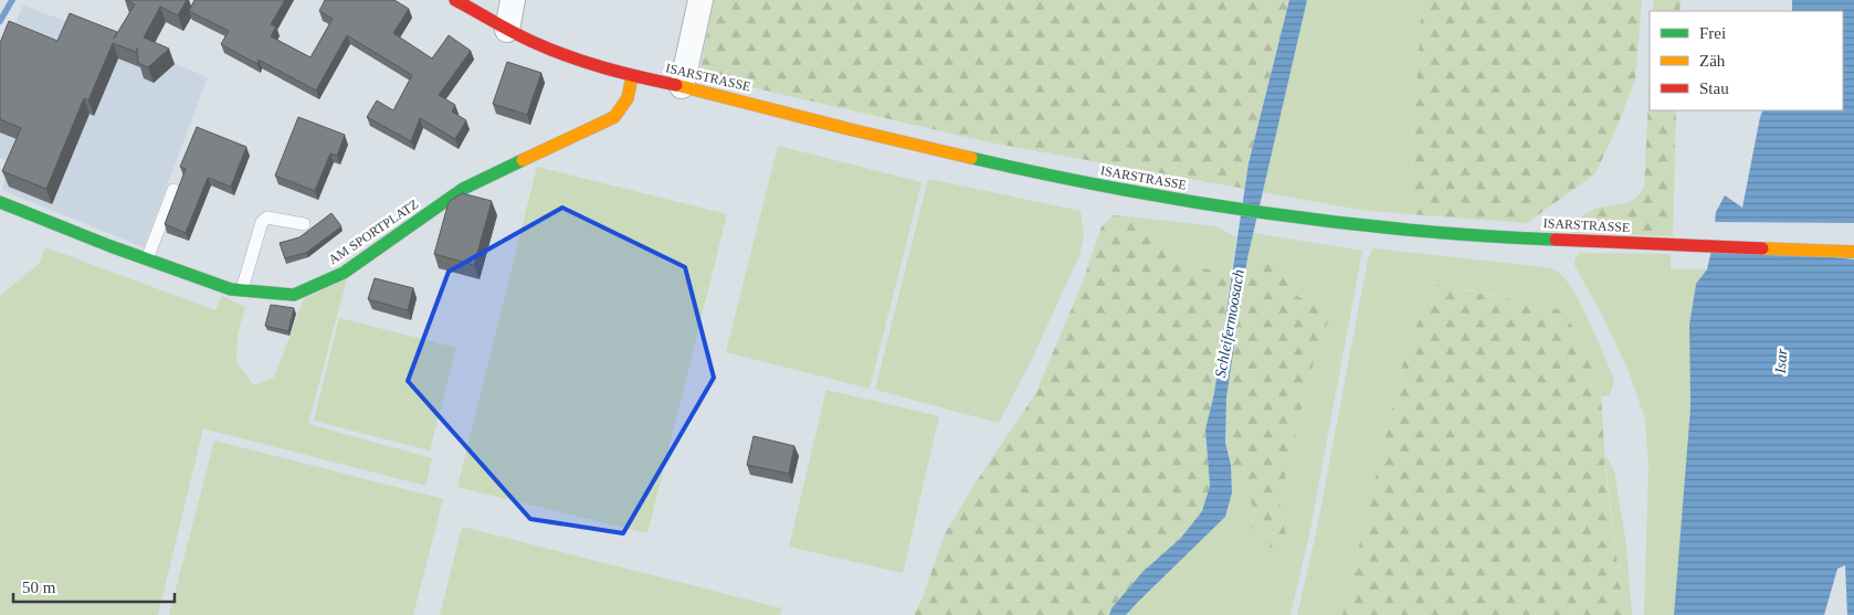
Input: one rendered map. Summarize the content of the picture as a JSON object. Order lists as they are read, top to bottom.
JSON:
{
  "streets": {
    "street": ["ISARSTRASSE", "AM SPORTPLATZ"]
  },
  "crossings": [
    ["ISARSTRASSE", "AM SPORTPLATZ"]
  ],
  "water": ["Schleifermoosach", "Isar"],
  "legend": ["Frei", "Zäh", "Stau"],
  "scale_bar": "50 m"
}
